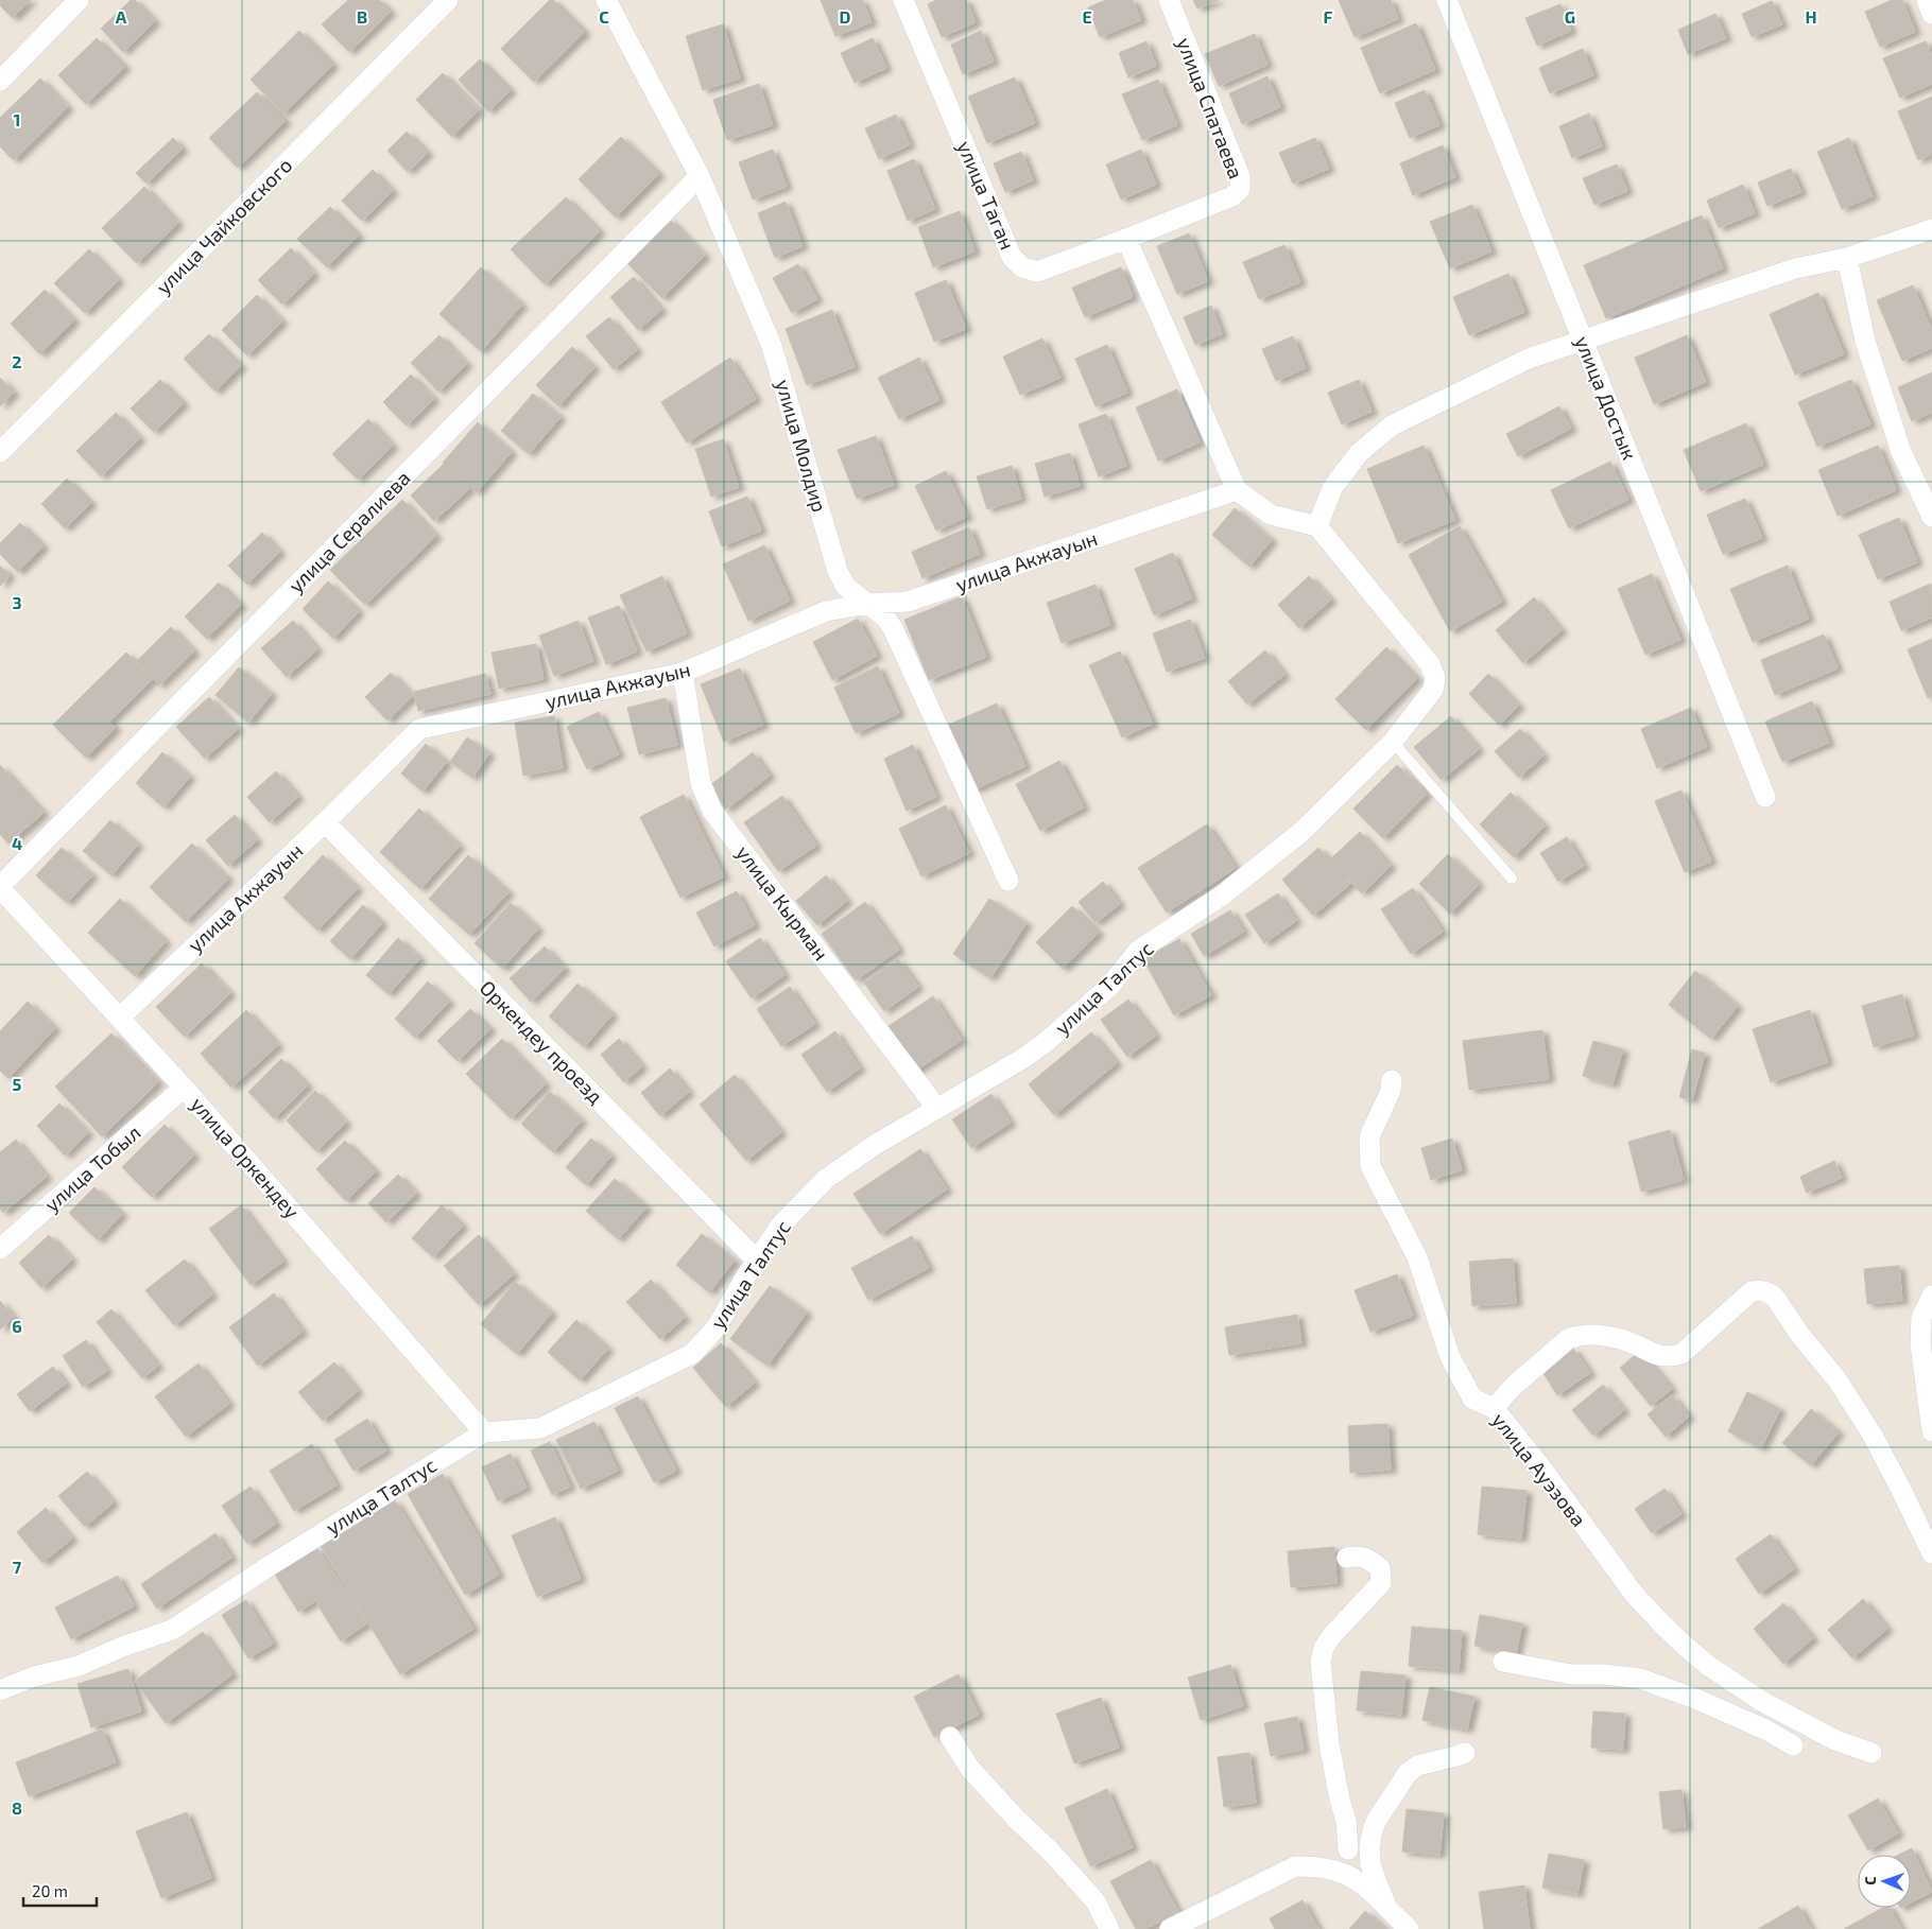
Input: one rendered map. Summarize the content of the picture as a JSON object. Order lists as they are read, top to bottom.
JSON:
{
  "streets": {
    "street": [
      "улица Спатаева",
      "улица Таган",
      "улица Чайковского",
      "улица Достык",
      "улица Молдир",
      "улица Сералиева",
      "улица Акжауын",
      "улица Кырман",
      "улица Талтус",
      "Оркендеу проезд",
      "улица Оркендеу",
      "улица Тобыл",
      "улица Ауэзова"
    ]
  },
  "crossings": [
    ["улица Спатаева", "улица Таган"],
    ["улица Молдир", "улица Сералиева"],
    ["улица Молдир", "улица Акжауын"],
    ["улица Сералиева", "улица Оркендеу"],
    ["улица Акжауын", "улица Кырман"],
    ["улица Акжауын", "Оркендеу проезд"],
    ["улица Акжауын", "улица Оркендеу"],
    ["улица Кырман", "улица Талтус"],
    ["улица Талтус", "Оркендеу проезд"],
    ["улица Талтус", "улица Оркендеу"],
    ["улица Оркендеу", "улица Тобыл"]
  ],
  "scale_bar": "20 m",
  "north": "left",
  "grid": {
    "columns": [
      "A",
      "B",
      "C",
      "D",
      "E",
      "F",
      "G",
      "H"
    ],
    "rows": [
      "1",
      "2",
      "3",
      "4",
      "5",
      "6",
      "7",
      "8"
    ]
  }
}
